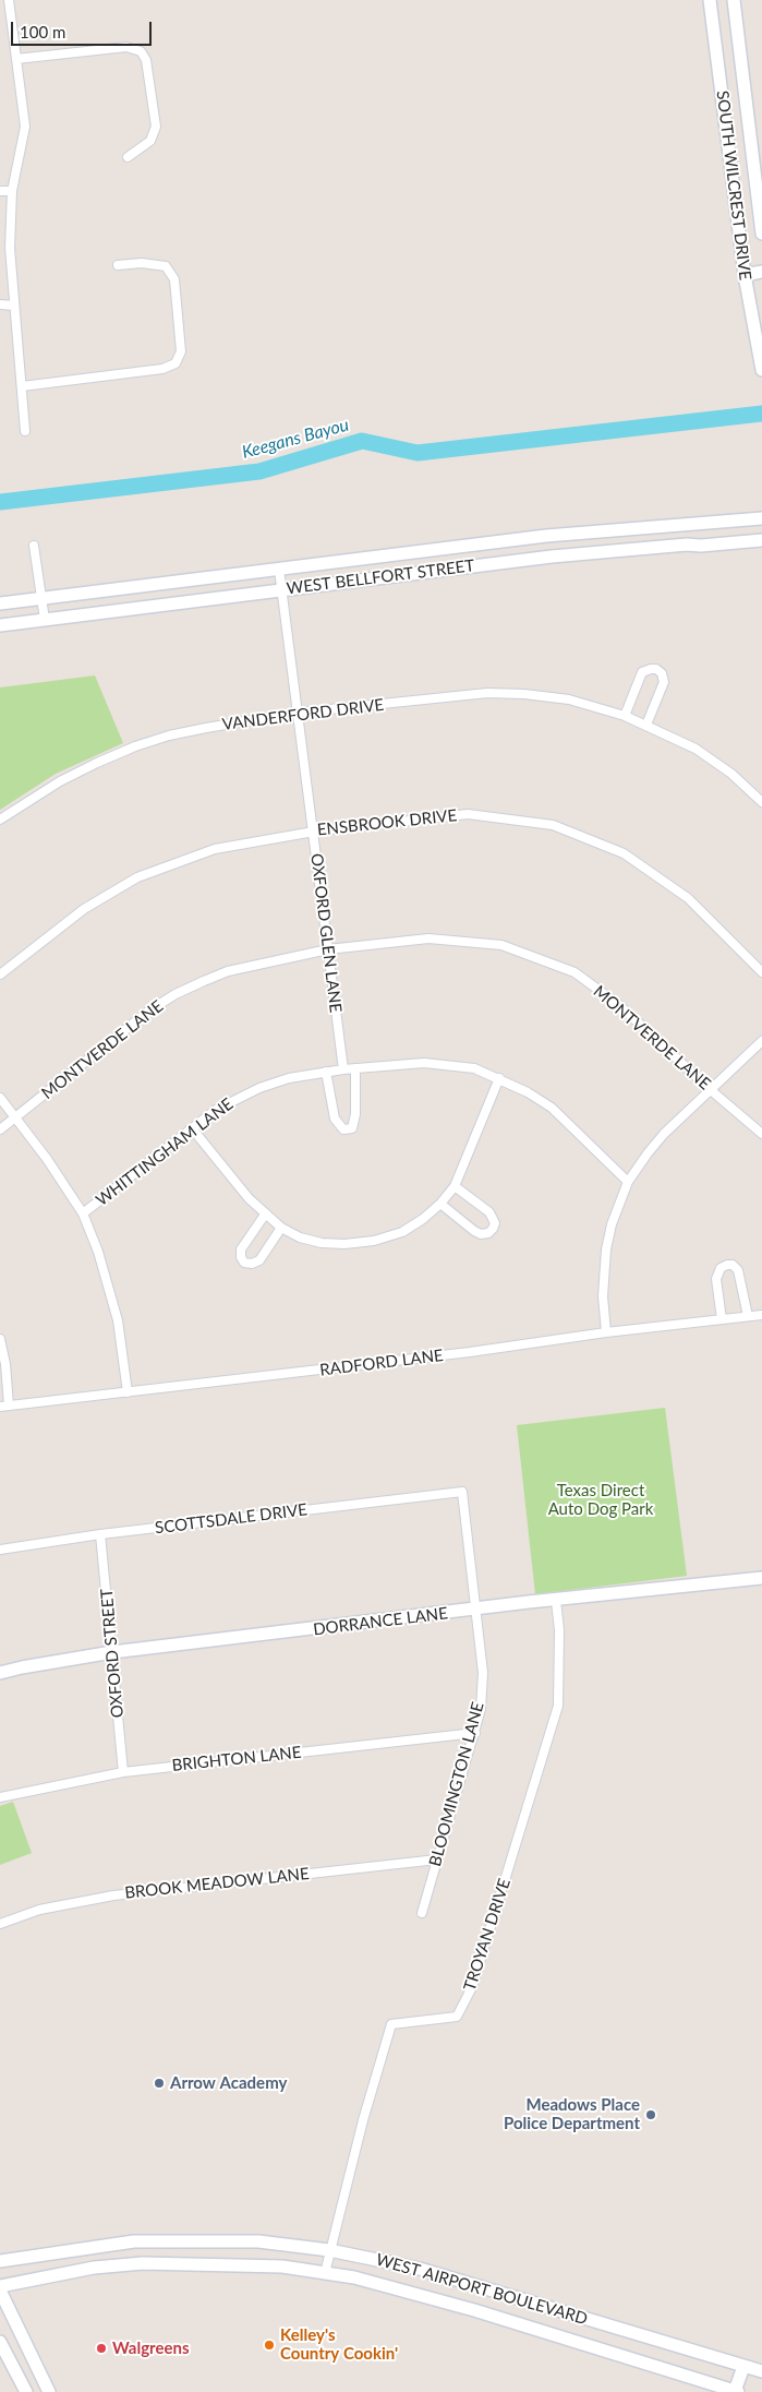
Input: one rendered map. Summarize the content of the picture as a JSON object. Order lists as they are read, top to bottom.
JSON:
{
  "streets": {
    "main road": [
      "SOUTH WILCREST DRIVE",
      "WEST BELLFORT STREET",
      "DORRANCE LANE",
      "WEST AIRPORT BOULEVARD"
    ],
    "street": [
      "VANDERFORD DRIVE",
      "ENSBROOK DRIVE",
      "OXFORD GLEN LANE",
      "MONTVERDE LANE",
      "WHITTINGHAM LANE",
      "RADFORD LANE",
      "SCOTTSDALE DRIVE",
      "OXFORD STREET",
      "BRIGHTON LANE",
      "BLOOMINGTON LANE",
      "BROOK MEADOW LANE",
      "TROYAN DRIVE"
    ]
  },
  "crossings": [
    ["WEST BELLFORT STREET", "OXFORD GLEN LANE"],
    ["VANDERFORD DRIVE", "OXFORD GLEN LANE"],
    ["ENSBROOK DRIVE", "OXFORD GLEN LANE"],
    ["OXFORD GLEN LANE", "MONTVERDE LANE"],
    ["OXFORD GLEN LANE", "WHITTINGHAM LANE"],
    ["SCOTTSDALE DRIVE", "OXFORD STREET"],
    ["SCOTTSDALE DRIVE", "BLOOMINGTON LANE"],
    ["DORRANCE LANE", "OXFORD STREET"],
    ["DORRANCE LANE", "BLOOMINGTON LANE"],
    ["DORRANCE LANE", "TROYAN DRIVE"],
    ["OXFORD STREET", "BRIGHTON LANE"],
    ["BRIGHTON LANE", "BLOOMINGTON LANE"],
    ["BLOOMINGTON LANE", "BROOK MEADOW LANE"],
    ["TROYAN DRIVE", "WEST AIRPORT BOULEVARD"]
  ],
  "water": ["Keegans Bayou"],
  "parks": ["Texas Direct Auto Dog Park"],
  "places": [
    "Arrow Academy",
    "Meadows Place Police Department",
    "Kelley's Country Cookin'",
    "Walgreens"
  ],
  "scale_bar": "100 m"
}
